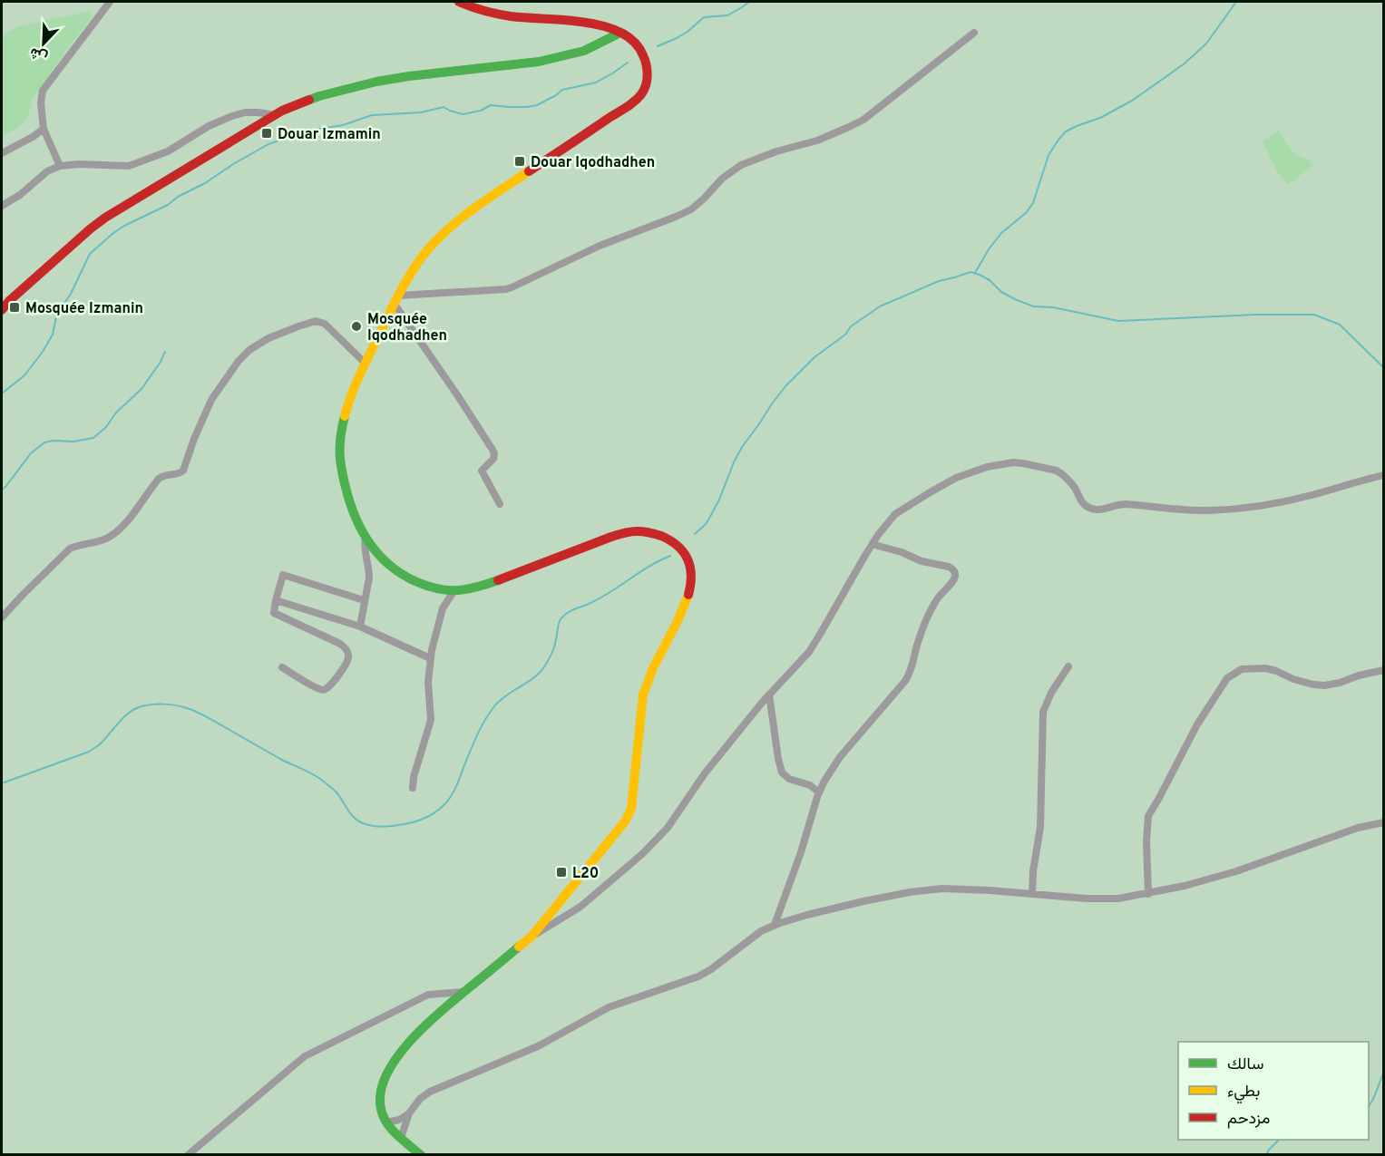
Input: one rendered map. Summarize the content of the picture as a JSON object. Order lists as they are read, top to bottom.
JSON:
{
  "places": {
    "transit": [
      "Douar Izmamin",
      "Douar Iqodhadhen",
      "Mosquée Izmanin",
      "L20"
    ],
    "other": ["Mosquée Iqodhadhen"]
  },
  "legend": ["سالك", "بطيء", "مزدحم"],
  "north": "bottom left"
}
